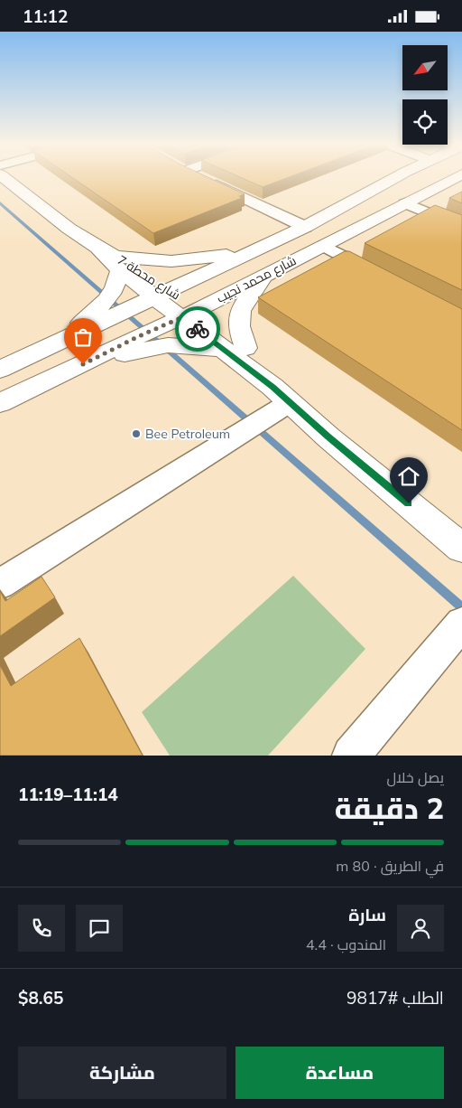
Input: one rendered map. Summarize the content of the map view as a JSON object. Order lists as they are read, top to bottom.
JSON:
{
  "streets": {
    "main road": ["شارع محطة 7", "شارع محمد نجيب"]
  },
  "crossings": [
    ["شارع محطة 7", "شارع محمد نجيب"]
  ],
  "places": ["Bee Petroleum"],
  "north": "bottom left",
  "page": {
    "status": "11:12",
    "heading": ["2 دقيقة", "يصل خلال", "11:14–11:19"],
    "panel": [
      "سارة",
      "المندوب · 4.4",
      "الطلب #9817",
      "$8.65"
    ],
    "bar": "في الطريق · 80 m",
    "buttons": ["مساعدة", "مشاركة"]
  }
}
